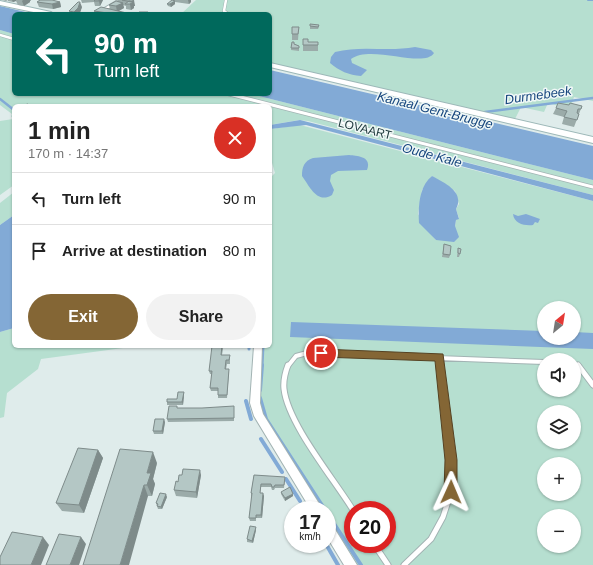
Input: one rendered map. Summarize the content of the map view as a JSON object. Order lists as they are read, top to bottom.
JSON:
{
  "streets": {
    "lane": ["LOVAART"]
  },
  "water": ["Durmebeek", "Kanaal Gent-Brugge", "Oude Kale"],
  "north": "top right",
  "page": {
    "turn": ["90 m", "Turn left"],
    "heading": ["1 min", "170 m · 14:37"],
    "list": [
      {
        "name": "Turn left",
        "value": "90 m"
      },
      {
        "name": "Arrive at destination",
        "value": "80 m"
      }
    ],
    "buttons": ["Exit", "Share"],
    "map_buttons": ["+", "−"],
    "speed": "17 km/h",
    "limit": "20"
  }
}
